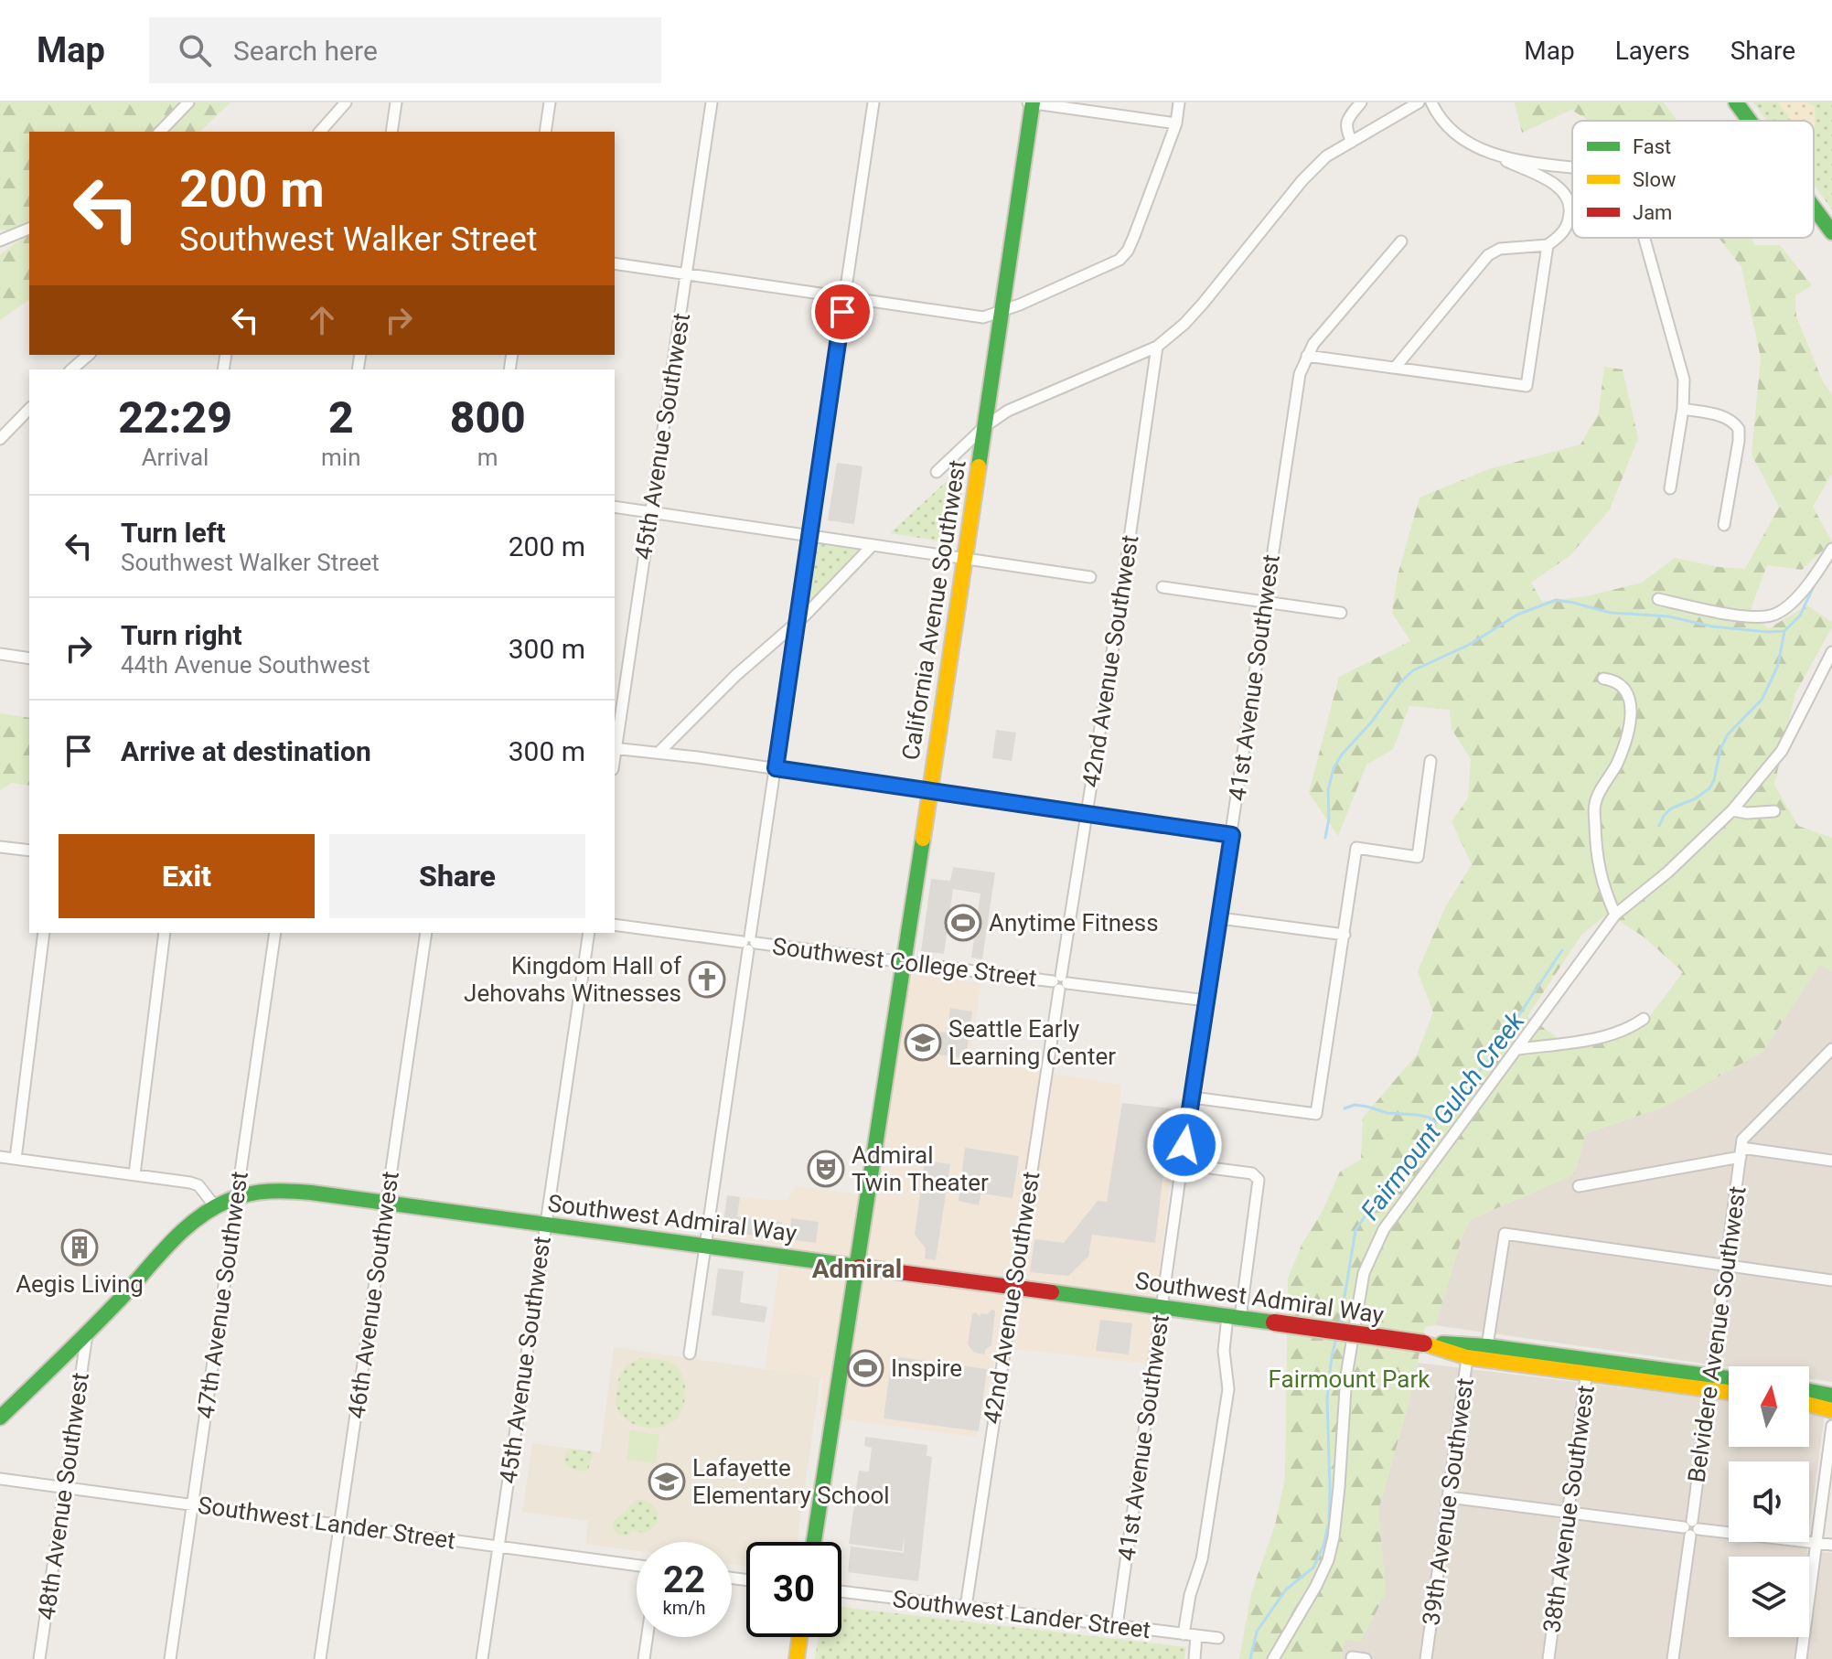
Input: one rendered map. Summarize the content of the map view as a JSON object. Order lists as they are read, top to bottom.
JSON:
{
  "streets": {
    "main road": ["California Avenue Southwest", "Southwest Admiral Way"],
    "street": [
      "45th Avenue Southwest",
      "42nd Avenue Southwest",
      "41st Avenue Southwest",
      "Southwest College Street",
      "47th Avenue Southwest",
      "46th Avenue Southwest",
      "Belvidere Avenue Southwest",
      "48th Avenue Southwest",
      "39th Avenue Southwest",
      "38th Avenue Southwest",
      "Southwest Lander Street"
    ]
  },
  "crossings": [
    ["45th Avenue Southwest", "Southwest Admiral Way"],
    ["45th Avenue Southwest", "Southwest Lander Street"],
    ["California Avenue Southwest", "Southwest College Street"],
    ["California Avenue Southwest", "Southwest Admiral Way"],
    ["42nd Avenue Southwest", "Southwest College Street"],
    ["42nd Avenue Southwest", "Southwest Admiral Way"],
    ["42nd Avenue Southwest", "Southwest Lander Street"],
    ["41st Avenue Southwest", "Southwest College Street"],
    ["41st Avenue Southwest", "Southwest Admiral Way"],
    ["41st Avenue Southwest", "Southwest Lander Street"],
    ["Southwest Admiral Way", "47th Avenue Southwest"],
    ["Southwest Admiral Way", "46th Avenue Southwest"],
    ["Southwest Admiral Way", "Belvidere Avenue Southwest"],
    ["Southwest Admiral Way", "48th Avenue Southwest"],
    ["Southwest Admiral Way", "39th Avenue Southwest"],
    ["Southwest Admiral Way", "38th Avenue Southwest"],
    ["47th Avenue Southwest", "Southwest Lander Street"],
    ["46th Avenue Southwest", "Southwest Lander Street"],
    ["Belvidere Avenue Southwest", "39th Avenue Southwest"],
    ["48th Avenue Southwest", "Southwest Lander Street"]
  ],
  "districts": ["Admiral"],
  "water": ["Fairmount Gulch Creek"],
  "parks": ["Fairmount Park"],
  "places": {
    "sports": ["Anytime Fitness", "Inspire"],
    "church": ["Kingdom Hall of Jehovahs Witnesses"],
    "school or university": ["Seattle Early Learning Center", "Lafayette Elementary School"],
    "theatre": ["Admiral Twin Theater"],
    "building": ["Aegis Living"]
  },
  "legend": ["Fast", "Slow", "Jam"],
  "north": "top",
  "page": {
    "header": "Map",
    "search": "Search here",
    "nav": ["Map", "Layers", "Share"],
    "turn": ["200 m", "Southwest Walker Street"],
    "eta": [
      "22:29",
      "Arrival",
      "2",
      "min",
      "800",
      "m"
    ],
    "list": [
      {
        "name": "Turn left",
        "note": "Southwest Walker Street",
        "value": "200 m"
      },
      {
        "name": "Turn right",
        "note": "44th Avenue Southwest",
        "value": "300 m"
      },
      {
        "name": "Arrive at destination",
        "value": "300 m"
      }
    ],
    "buttons": ["Exit", "Share"],
    "speed": "22 km/h",
    "limit": "30"
  }
}
